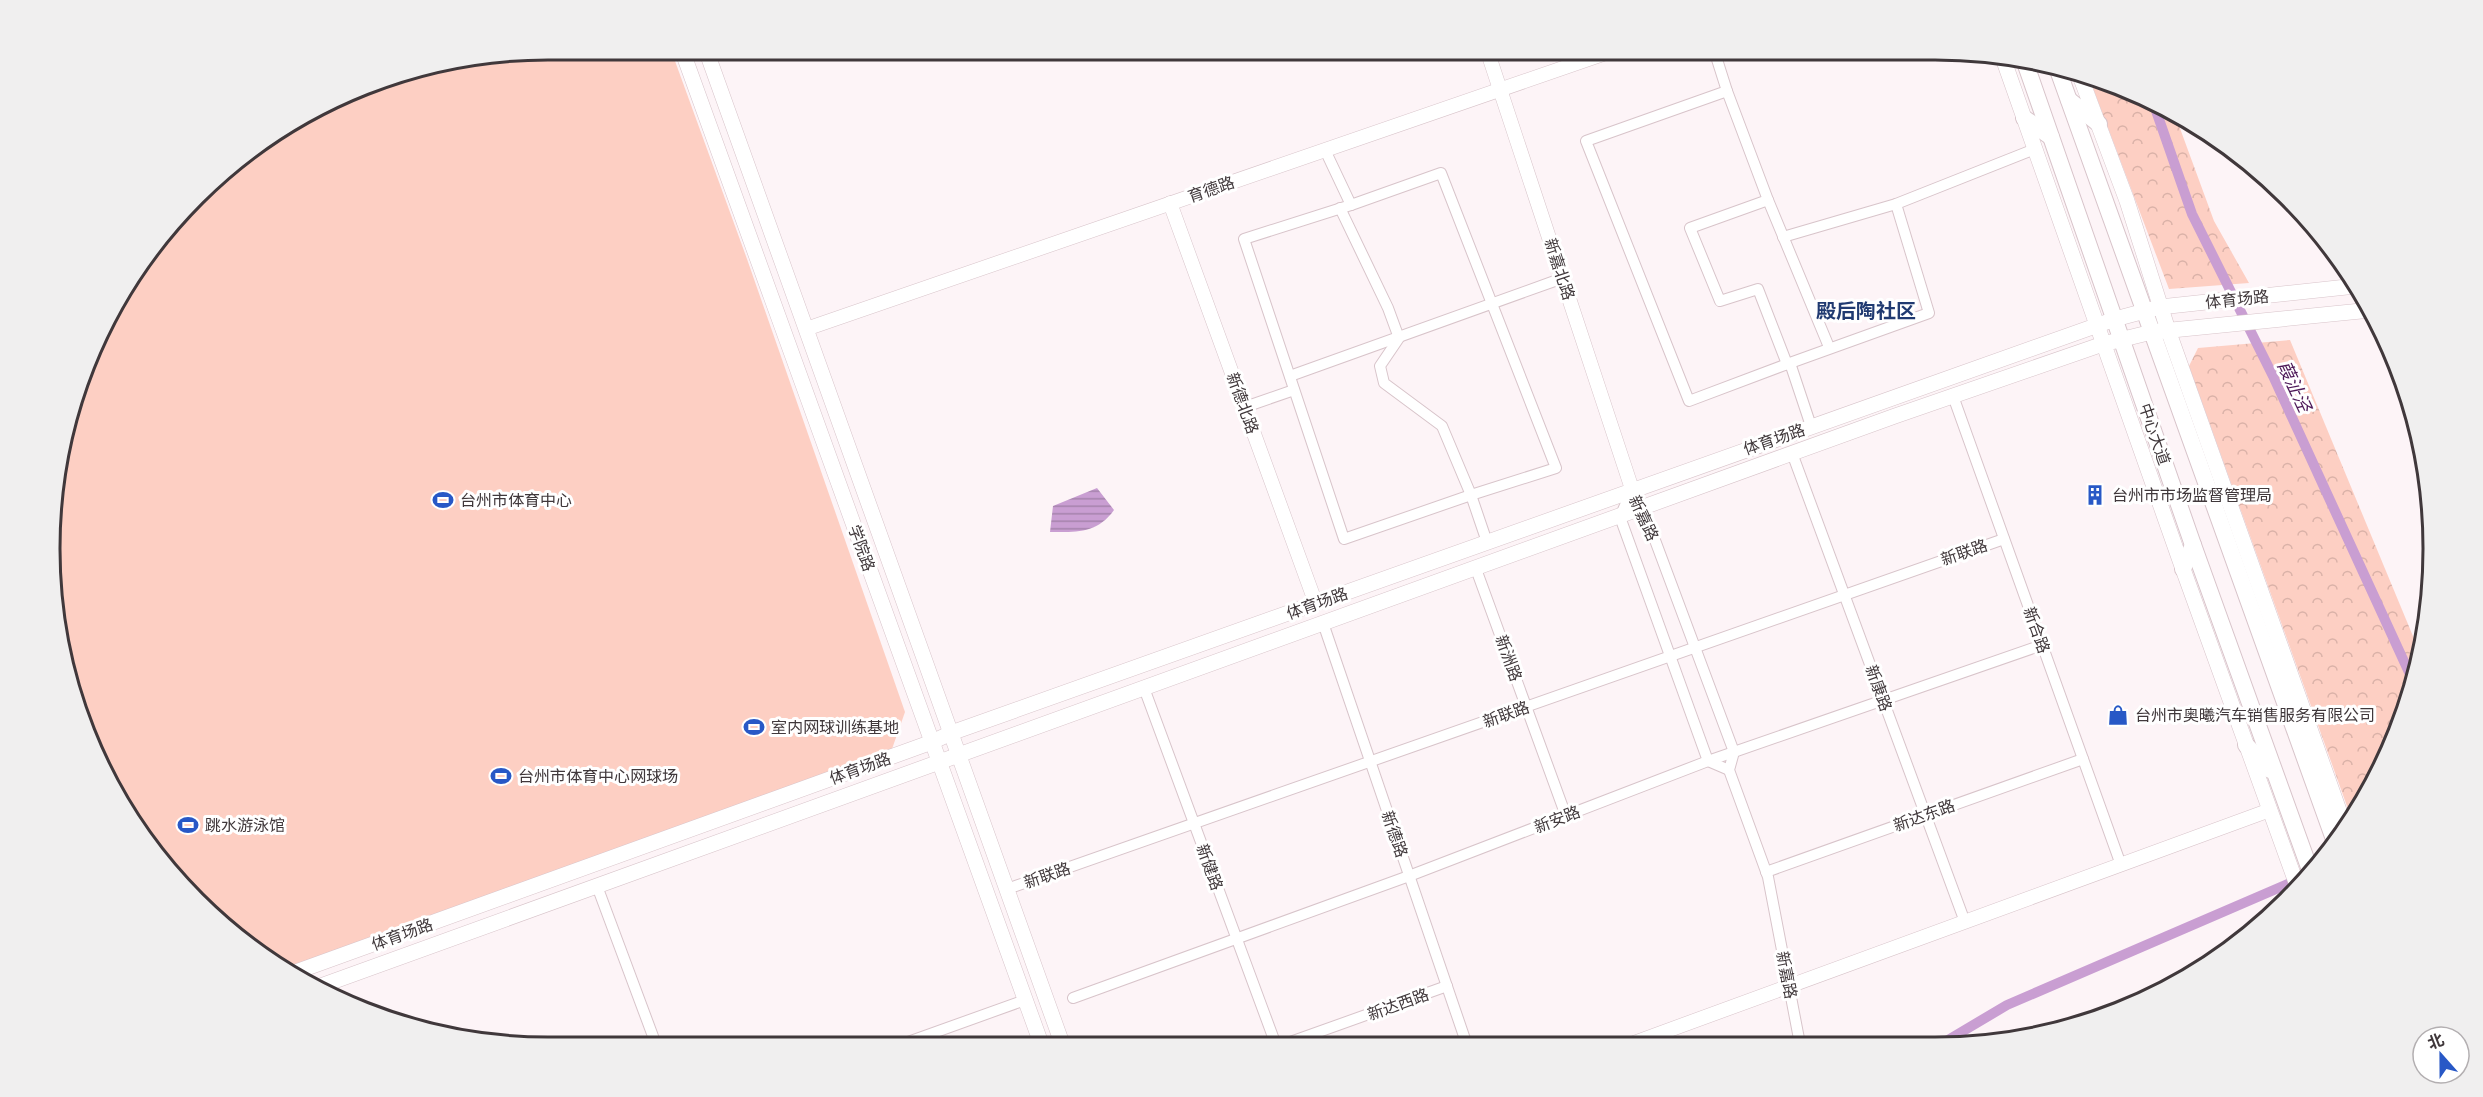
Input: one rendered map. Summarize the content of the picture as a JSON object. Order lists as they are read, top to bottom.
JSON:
{
  "streets": {
    "main road": ["体育场路", "中心大道", "学院路"],
    "street": [
      "育德路",
      "新嘉北路",
      "新德北路",
      "新嘉路",
      "新联路",
      "新合路",
      "新洲路",
      "新康路",
      "新达东路",
      "新安路",
      "新德路",
      "新健路",
      "新达西路"
    ]
  },
  "crossings": [
    ["育德路", "新嘉北路"],
    ["育德路", "新德北路"],
    ["育德路", "学院路"],
    ["新嘉北路", "体育场路"],
    ["新嘉北路", "新嘉路"],
    ["体育场路", "新德北路"],
    ["体育场路", "中心大道"],
    ["体育场路", "新嘉路"],
    ["体育场路", "学院路"],
    ["新嘉路", "新联路"],
    ["新嘉路", "新达东路"],
    ["新嘉路", "新安路"],
    ["学院路", "新联路"],
    ["新联路", "新合路"],
    ["新联路", "新洲路"],
    ["新联路", "新康路"],
    ["新联路", "新德路"],
    ["新联路", "新健路"],
    ["新合路", "新达东路"],
    ["新合路", "新安路"],
    ["新洲路", "新安路"],
    ["新康路", "新达东路"],
    ["新康路", "新安路"],
    ["新安路", "新德路"],
    ["新安路", "新健路"],
    ["新德路", "新达西路"]
  ],
  "districts": ["殿后陶社区"],
  "water": ["葭沚泾"],
  "places": {
    "building": ["台州市市场监督管理局"],
    "sports": [
      "台州市体育中心",
      "室内网球训练基地",
      "台州市体育中心网球场",
      "跳水游泳馆"
    ],
    "shop": ["台州市奥曦汽车销售服务有限公司"]
  },
  "north": "top"
}
